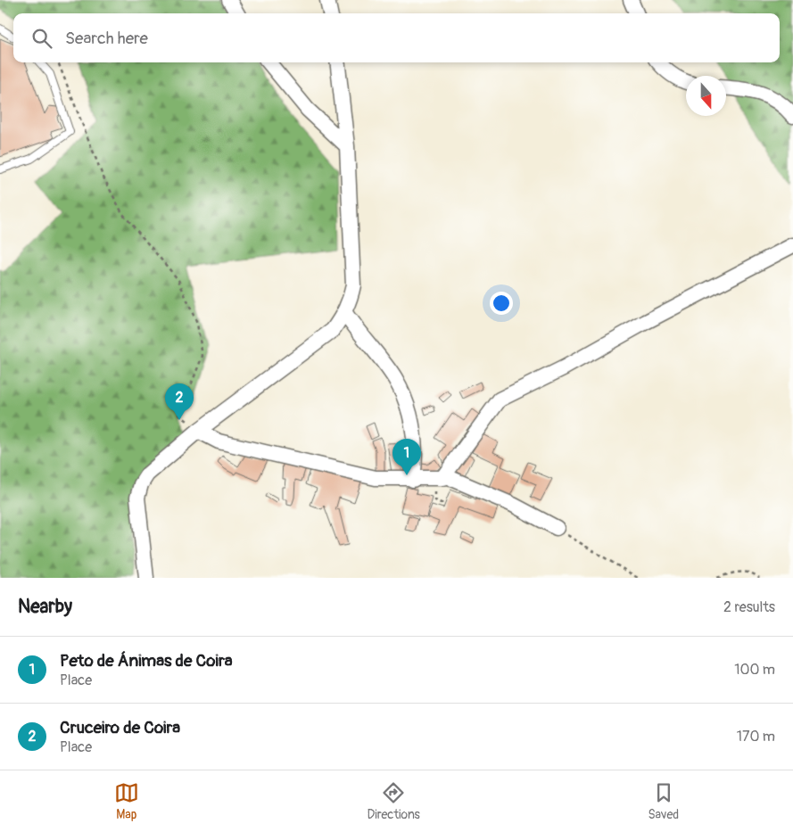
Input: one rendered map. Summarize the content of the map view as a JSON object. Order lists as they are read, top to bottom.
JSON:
{
  "north": "bottom",
  "page": {
    "search": "Search here",
    "pins": ["2", "1"],
    "heading": ["Nearby", "2 results"],
    "list": [
      {
        "mark": "1",
        "name": "Peto de Ánimas de Coira",
        "note": "Place",
        "value": "100 m"
      },
      {
        "mark": "2",
        "name": "Cruceiro de Coira",
        "note": "Place",
        "value": "170 m"
      }
    ],
    "nav": ["Map", "Directions", "Saved"]
  }
}
